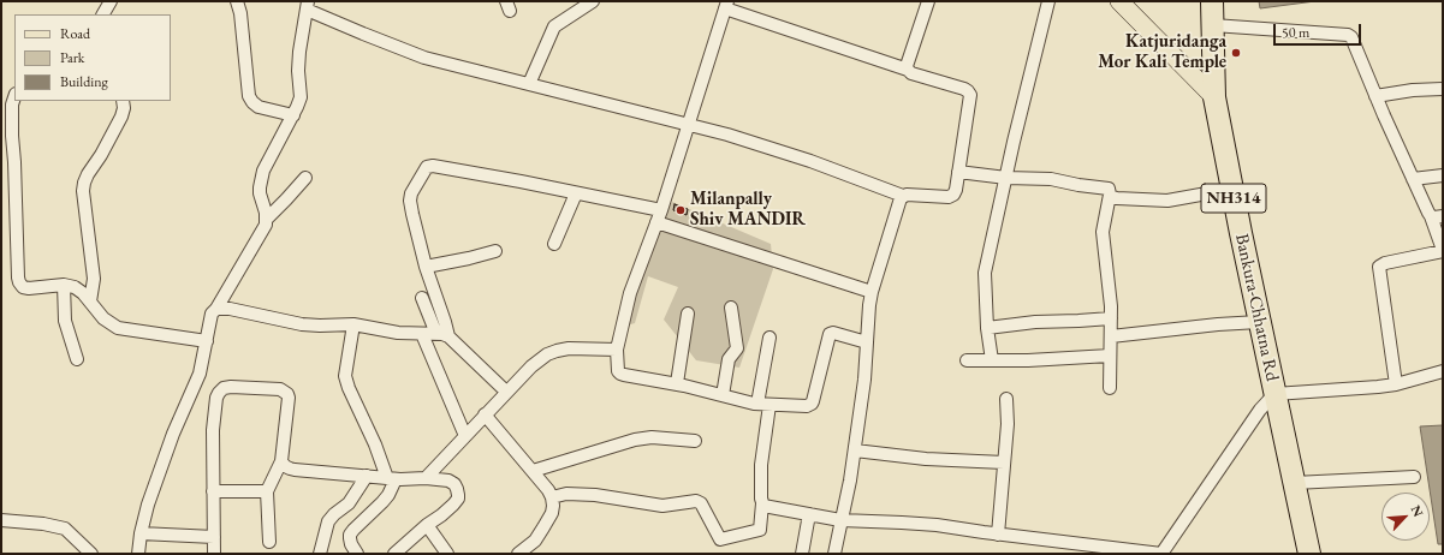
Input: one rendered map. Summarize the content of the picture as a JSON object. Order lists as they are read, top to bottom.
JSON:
{
  "streets": {
    "highway": ["NH314", "Bankura-Chhatna Rd"]
  },
  "places": ["Katjuridanga Mor Kali Temple", "Milanpally Shiv MANDIR"],
  "legend": ["Road", "Park", "Building"],
  "scale_bar": "50 m",
  "north": "top right"
}
